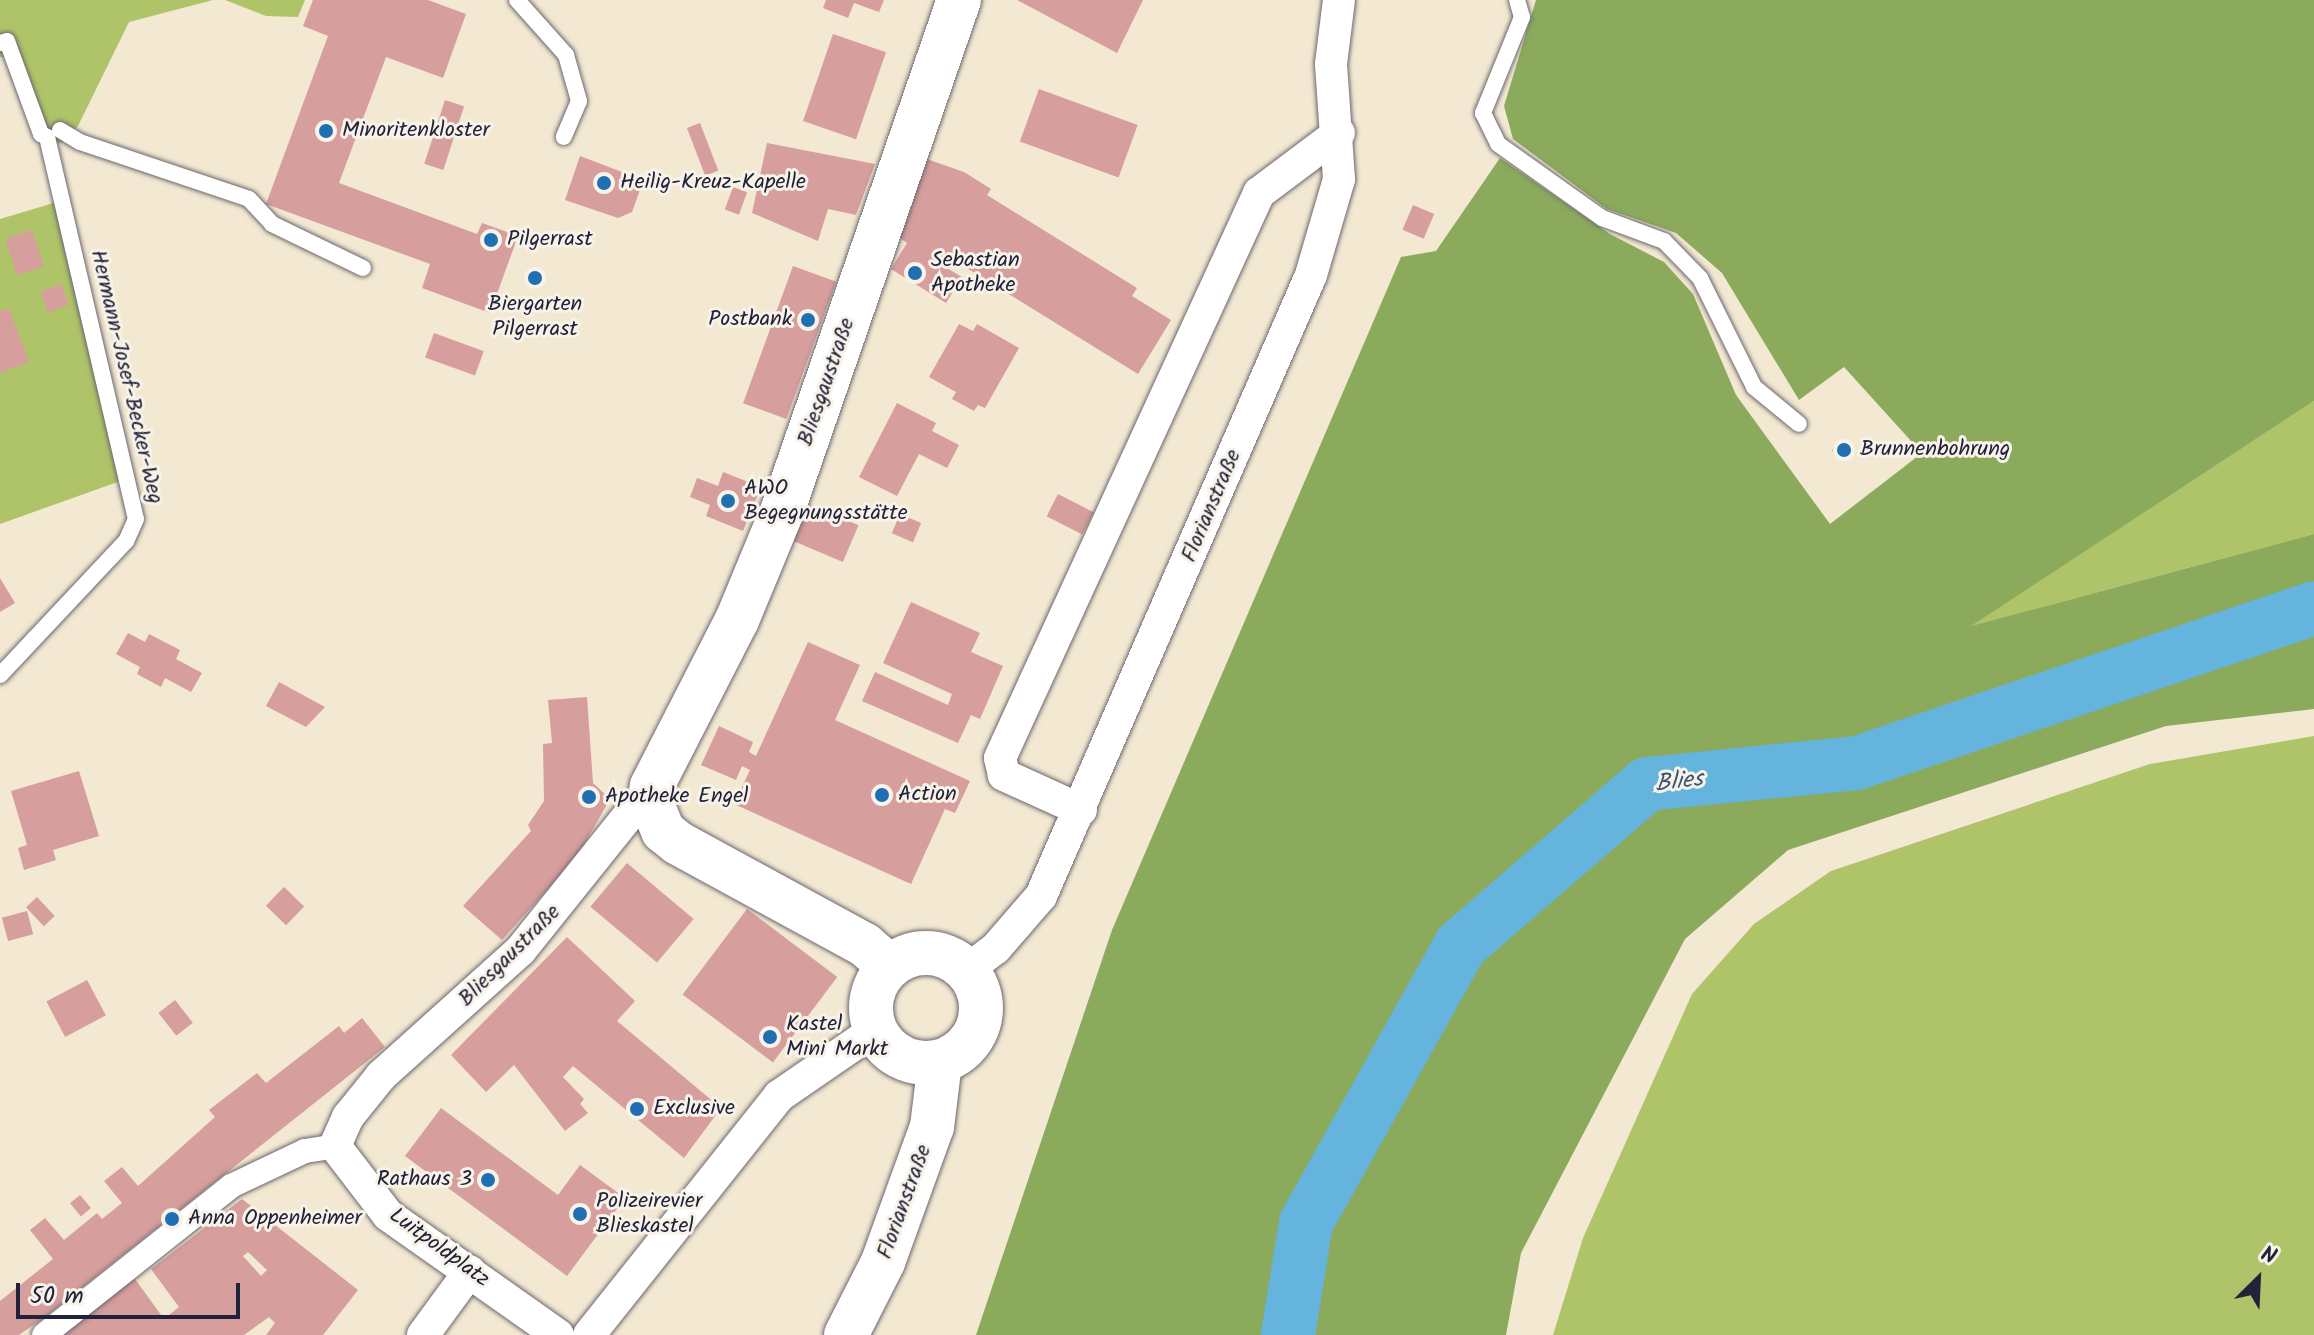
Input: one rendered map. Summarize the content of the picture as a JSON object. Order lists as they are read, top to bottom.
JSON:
{
  "streets": {
    "main road": ["Bliesgaustraße", "Florianstraße"],
    "street": ["Luitpoldplatz"],
    "lane": ["Hermann-Josef-Becker-Weg"]
  },
  "crossings": [
    ["Bliesgaustraße", "Luitpoldplatz"]
  ],
  "water": ["Blies"],
  "places": [
    "Minoritenkloster",
    "Heilig-Kreuz-Kapelle",
    "Pilgerrast",
    "Sebastian Apotheke",
    "Biergarten Pilgerrast",
    "Postbank",
    "Brunnenbohrung",
    "AWO Begegnungsstätte",
    "Action",
    "Apotheke Engel",
    "Kastel Mini Markt",
    "Exclusive",
    "Rathaus 3",
    "Polizeirevier Blieskastel",
    "Anna Oppenheimer"
  ],
  "scale_bar": "50 m",
  "north": "top right"
}
